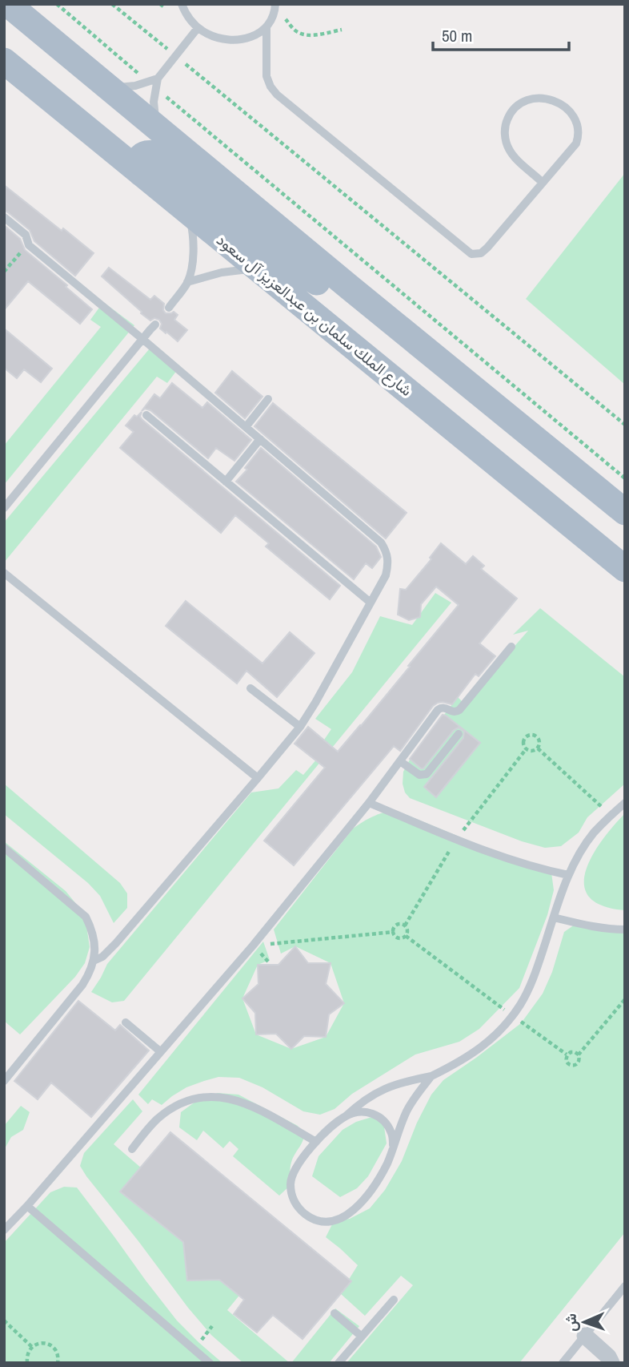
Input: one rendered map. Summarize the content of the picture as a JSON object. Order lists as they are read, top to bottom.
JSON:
{
  "streets": {
    "main road": ["شارع الملك سلمان بن عبدالعزيز آل سعود"]
  },
  "scale_bar": "50 m",
  "north": "left"
}
